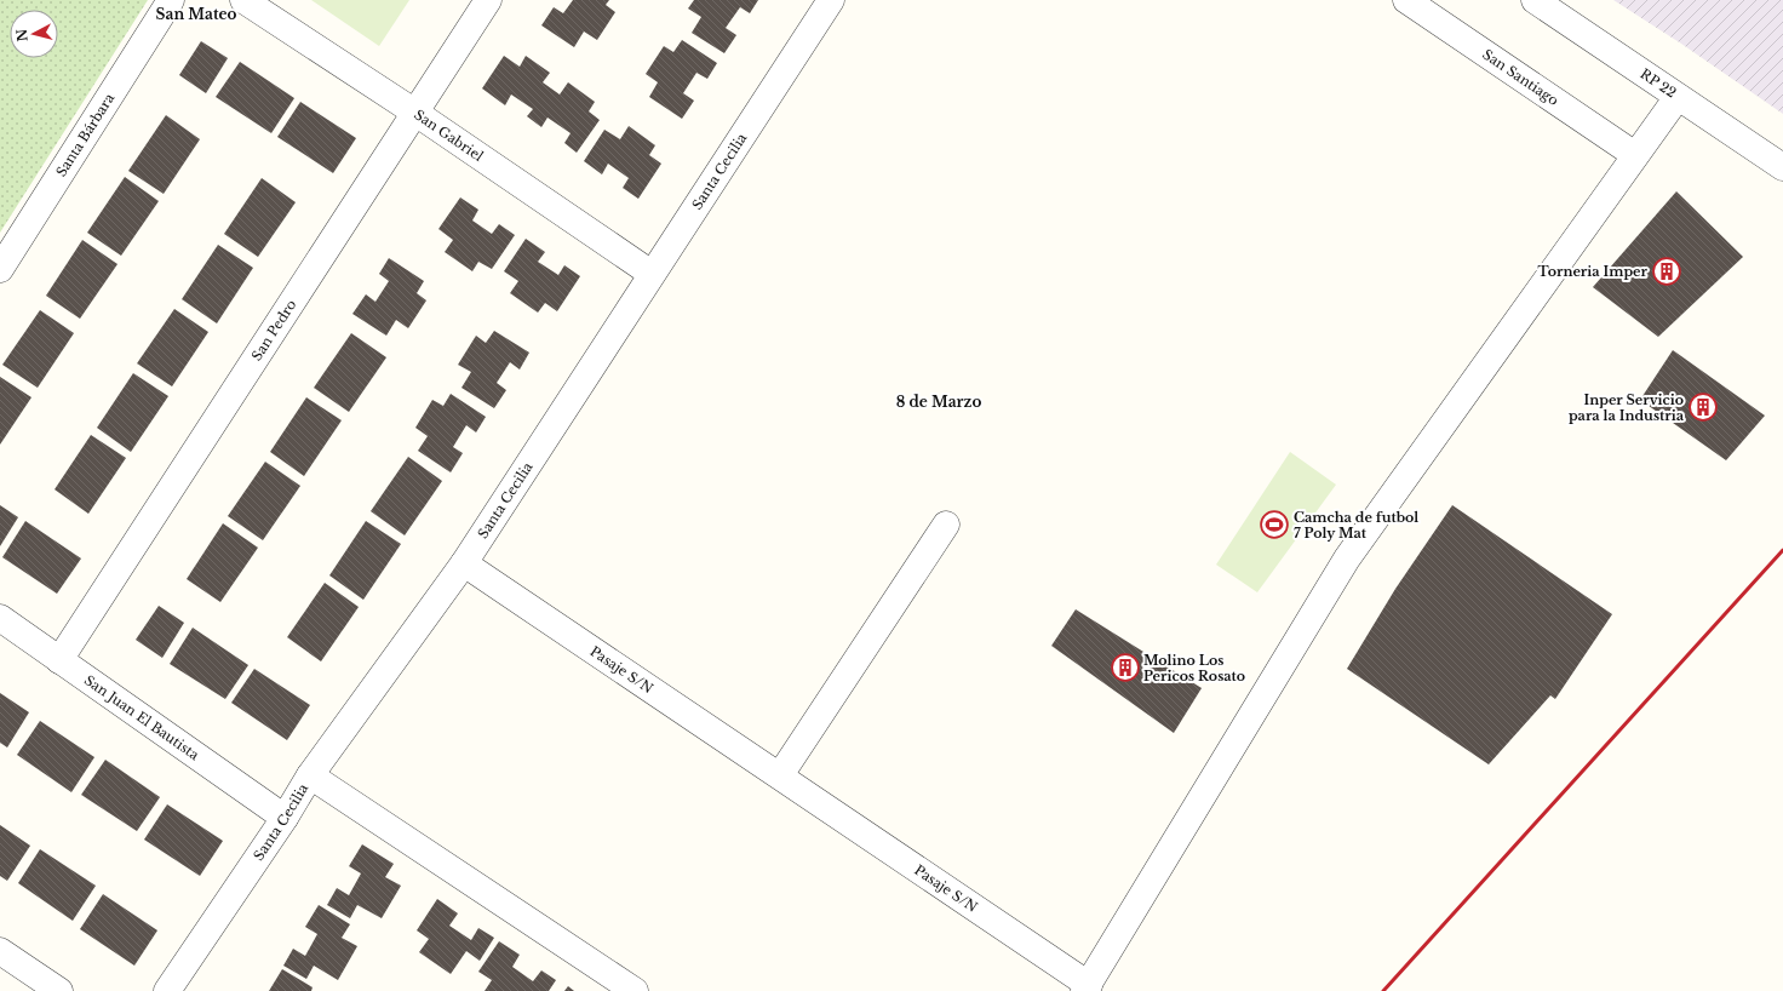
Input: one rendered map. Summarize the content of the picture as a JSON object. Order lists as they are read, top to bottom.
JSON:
{
  "streets": {
    "street": [
      "San Santiago",
      "RP 22",
      "Santa Bárbara",
      "San Gabriel",
      "Santa Cecilia",
      "San Pedro",
      "Pasaje S/N",
      "San Juan El Bautista"
    ]
  },
  "crossings": [
    ["San Gabriel", "Santa Cecilia"],
    ["San Gabriel", "San Pedro"],
    ["Santa Cecilia", "Pasaje S/N"],
    ["Santa Cecilia", "San Juan El Bautista"],
    ["San Pedro", "San Juan El Bautista"]
  ],
  "districts": ["San Mateo", "8 de Marzo"],
  "places": {
    "building": ["Torneria Imper", "Inper Servicio para la Industria", "Molino Los Pericos Rosato"],
    "sports": ["Camcha de futbol 7 Poly Mat"]
  },
  "north": "left"
}
